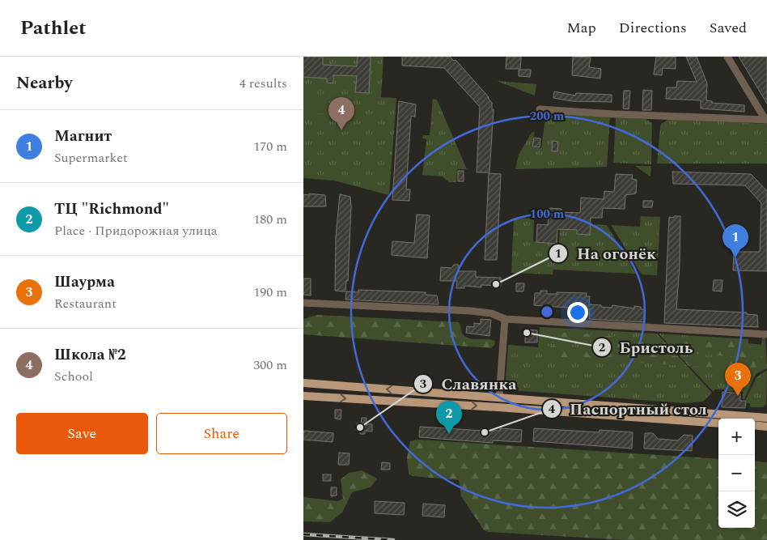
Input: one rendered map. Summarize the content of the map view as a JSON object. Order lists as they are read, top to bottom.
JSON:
{
  "places": [
    "На огонёк",
    "Бристоль",
    "Славянка",
    "Паспортный стол"
  ],
  "page": {
    "header": "Pathlet",
    "nav": ["Map", "Directions", "Saved"],
    "heading": ["Nearby", "4 results"],
    "pins": [
      "4",
      "1",
      "3",
      "2"
    ],
    "list": [
      {
        "mark": "1",
        "name": "Магнит",
        "note": "Supermarket",
        "value": "170 m"
      },
      {
        "mark": "2",
        "name": "ТЦ \"Richmond\"",
        "note": "Place · Придорожная улица",
        "value": "180 m"
      },
      {
        "mark": "3",
        "name": "Шаурма",
        "note": "Restaurant",
        "value": "190 m"
      },
      {
        "mark": "4",
        "name": "Школа №2",
        "note": "School",
        "value": "300 m"
      }
    ],
    "buttons": ["Save", "Share"],
    "map_buttons": ["+", "−"]
  },
  "rings": ["200 m", "100 m"]
}
